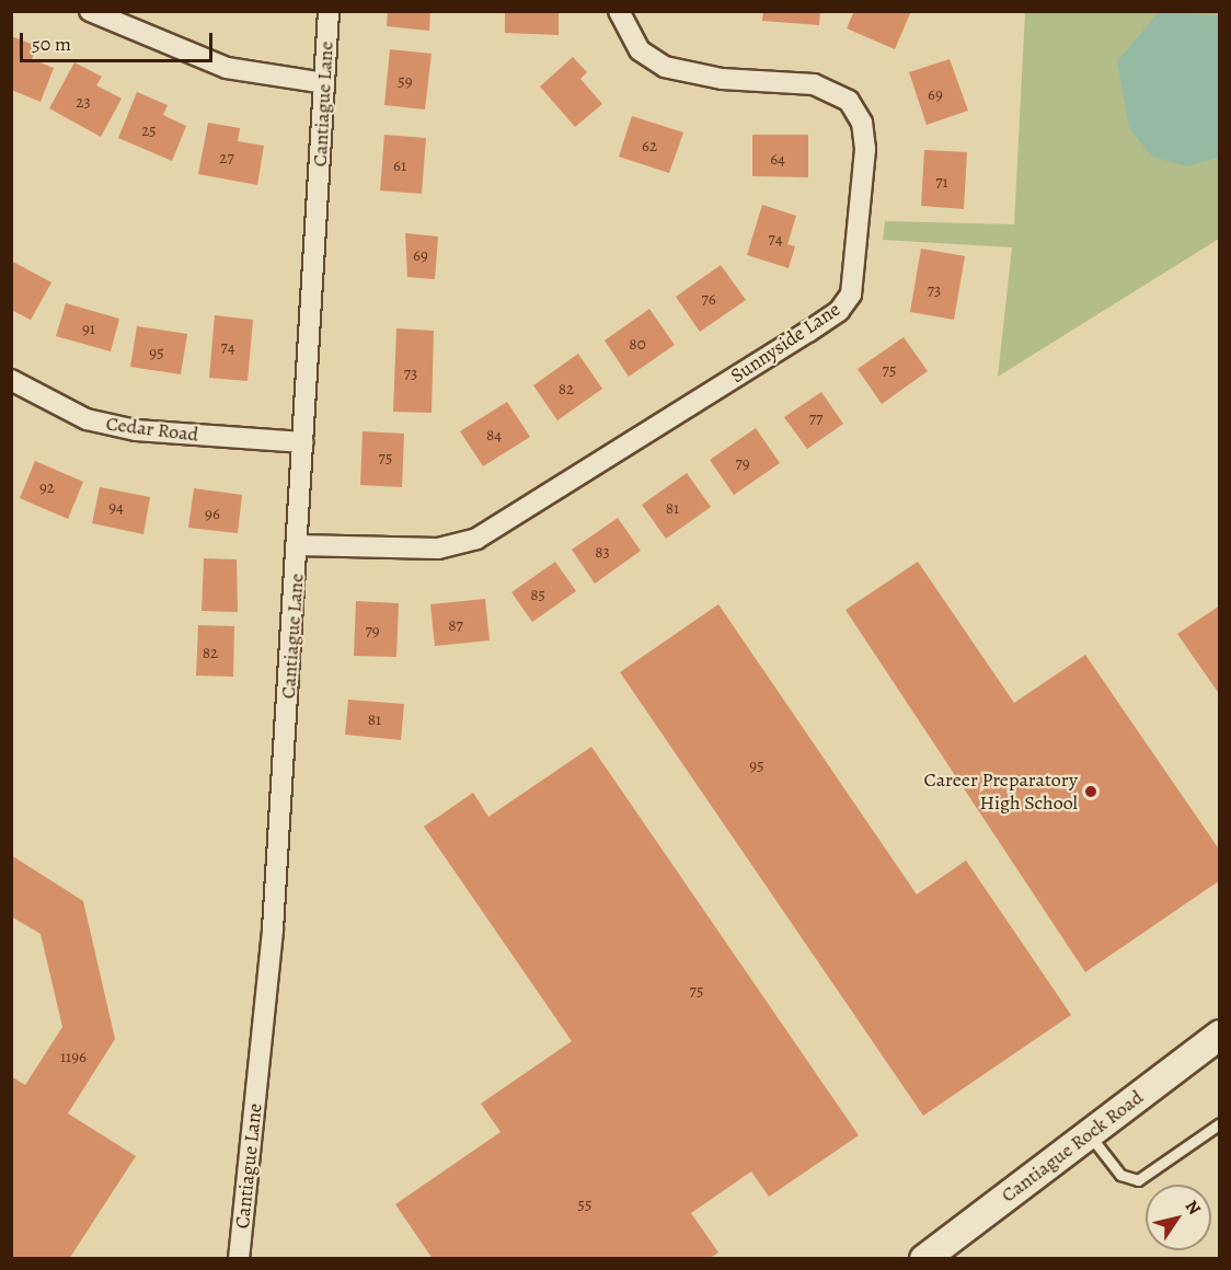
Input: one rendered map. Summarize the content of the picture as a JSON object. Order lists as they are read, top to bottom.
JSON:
{
  "streets": {
    "main road": ["Cantiague Rock Road"],
    "street": ["Cantiague Lane", "Sunnyside Lane", "Cedar Road"]
  },
  "crossings": [
    ["Cantiague Lane", "Sunnyside Lane"],
    ["Cantiague Lane", "Cedar Road"]
  ],
  "places": ["Career Preparatory High School"],
  "house_numbers": [
    "59",
    "69",
    "23",
    "25",
    "62",
    "27",
    "64",
    "61",
    "71",
    "74",
    "69",
    "73",
    "76",
    "91",
    "80",
    "74",
    "95",
    "75",
    "73",
    "82",
    "77",
    "84",
    "75",
    "79",
    "92",
    "94",
    "81",
    "96",
    "83",
    "85",
    "87",
    "79",
    "82",
    "81",
    "95",
    "75",
    "1196",
    "55"
  ],
  "scale_bar": "50 m",
  "north": "top right"
}
